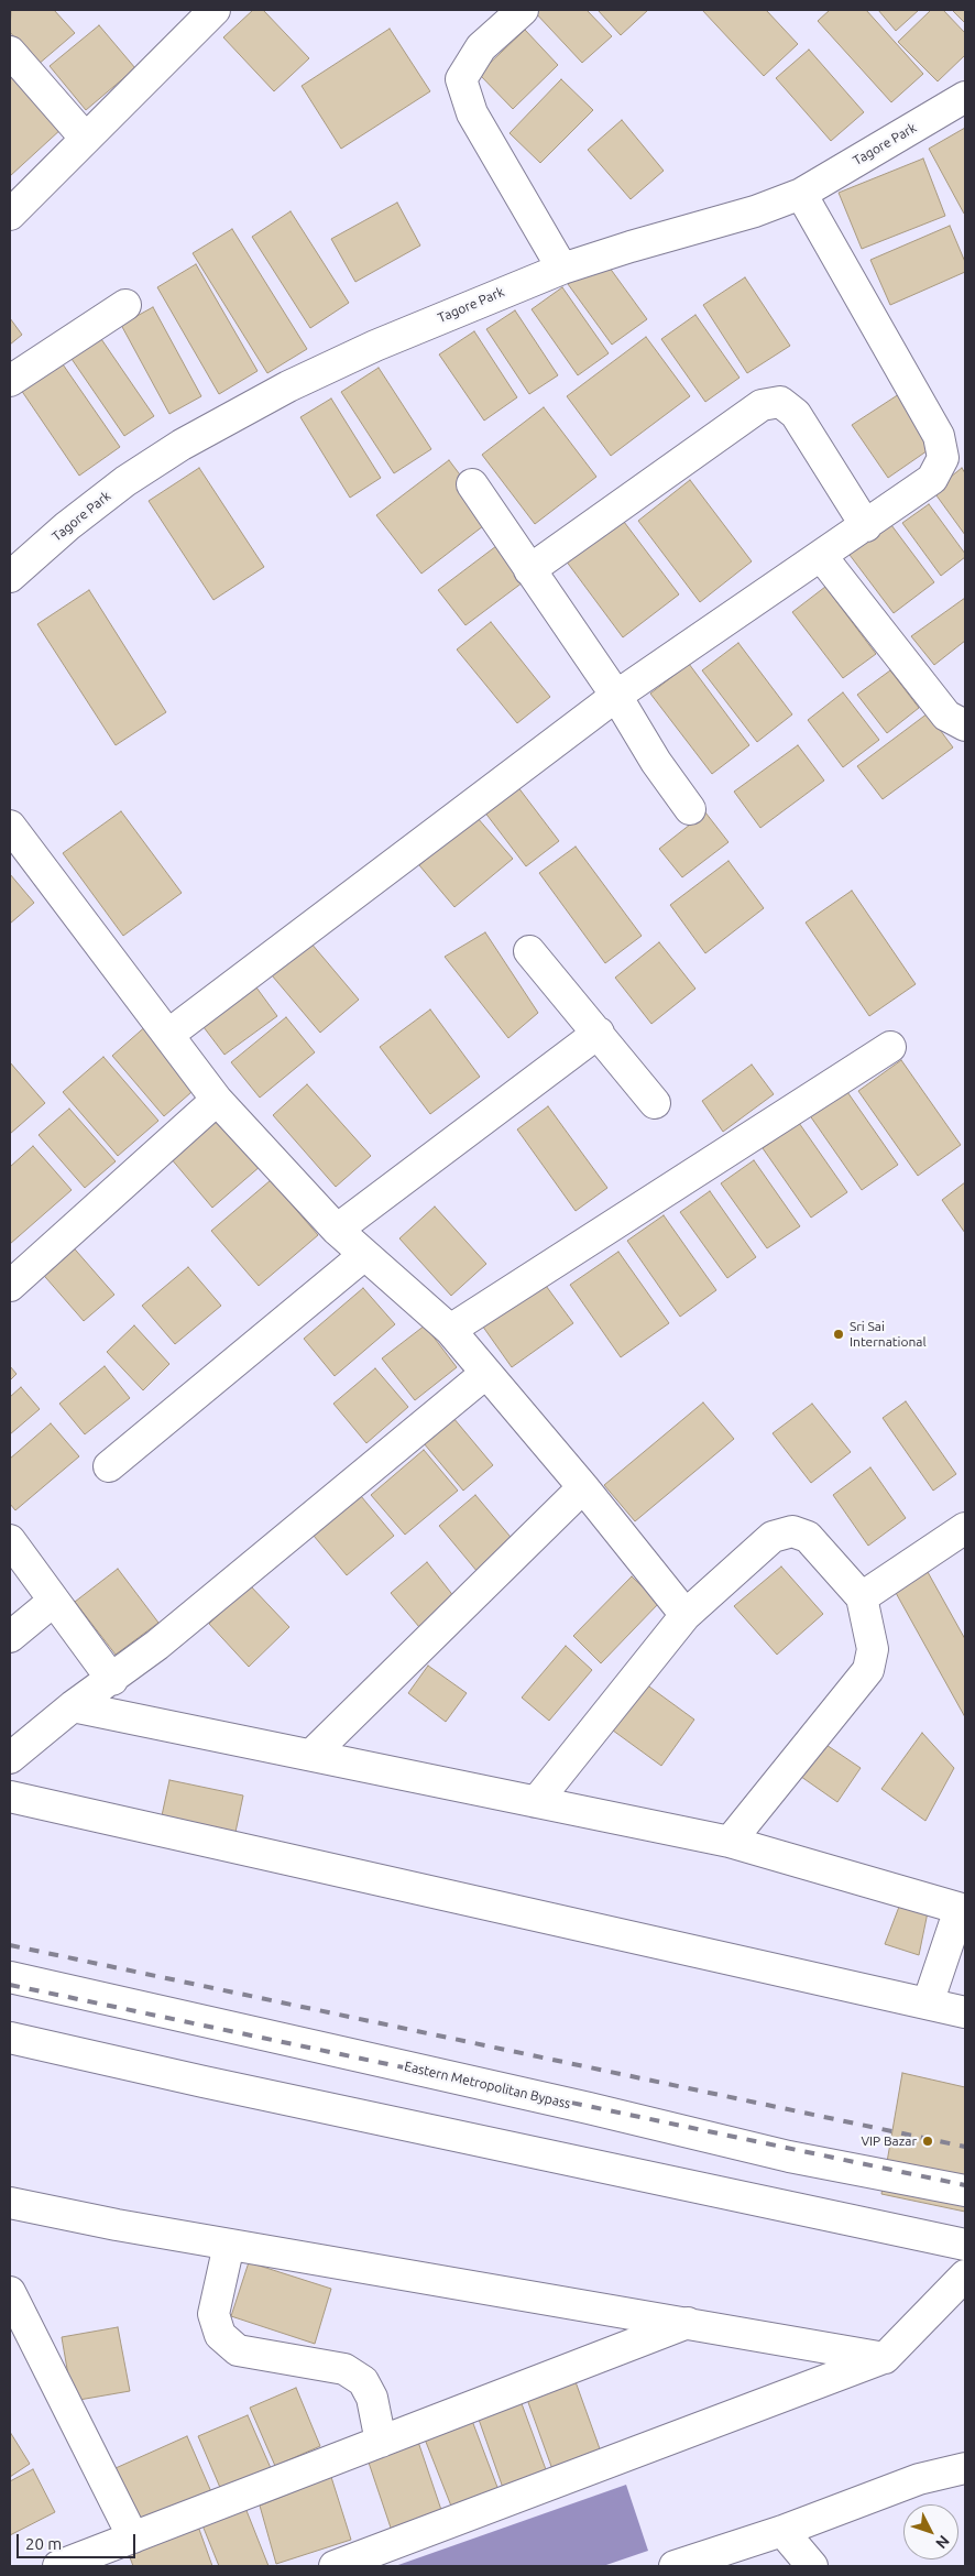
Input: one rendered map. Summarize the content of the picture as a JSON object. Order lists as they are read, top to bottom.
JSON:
{
  "streets": {
    "street": ["Tagore Park", "Eastern Metropolitan Bypass"]
  },
  "places": ["Sri Sai International", "VIP Bazar"],
  "scale_bar": "20 m",
  "north": "bottom right"
}
